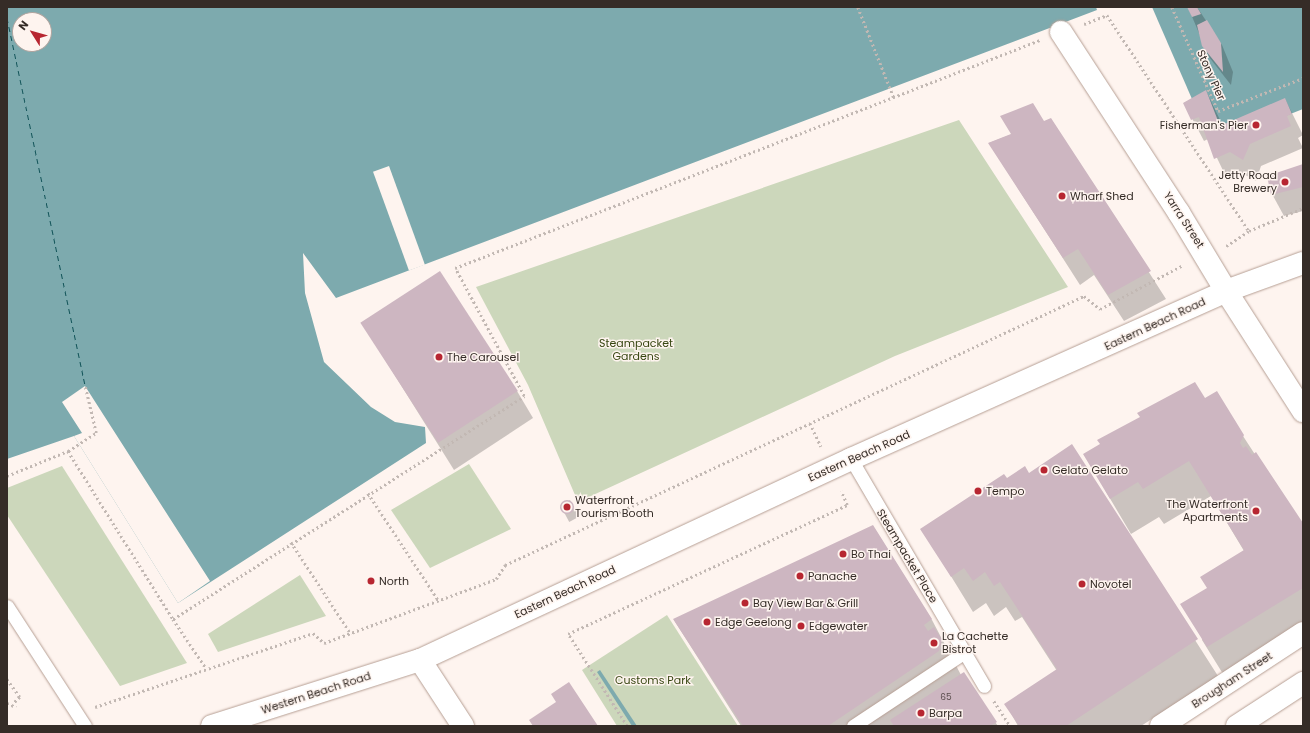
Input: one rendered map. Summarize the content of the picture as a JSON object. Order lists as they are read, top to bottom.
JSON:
{
  "streets": {
    "street": [
      "Yarra Street",
      "Eastern Beach Road",
      "Brougham Street",
      "Western Beach Road"
    ],
    "lane": ["Steampacket Place"],
    "path": ["Stony Pier"]
  },
  "crossings": [
    ["Yarra Street", "Eastern Beach Road"],
    ["Eastern Beach Road", "Steampacket Place"],
    ["Eastern Beach Road", "Western Beach Road"]
  ],
  "parks": ["Steampacket Gardens", "Customs Park"],
  "places": [
    "Fisherman's Pier",
    "Jetty Road Brewery",
    "Wharf Shed",
    "The Carousel",
    "Gelato Gelato",
    "Tempo",
    "Waterfront Tourism Booth",
    "The Waterfront Apartments",
    "Bo Thai",
    "Panache",
    "North",
    "Novotel",
    "Bay View Bar & Grill",
    "Edge Geelong",
    "Edgewater",
    "La Cachette Bistrot",
    "Barpa"
  ],
  "house_numbers": ["65"],
  "north": "top left"
}
